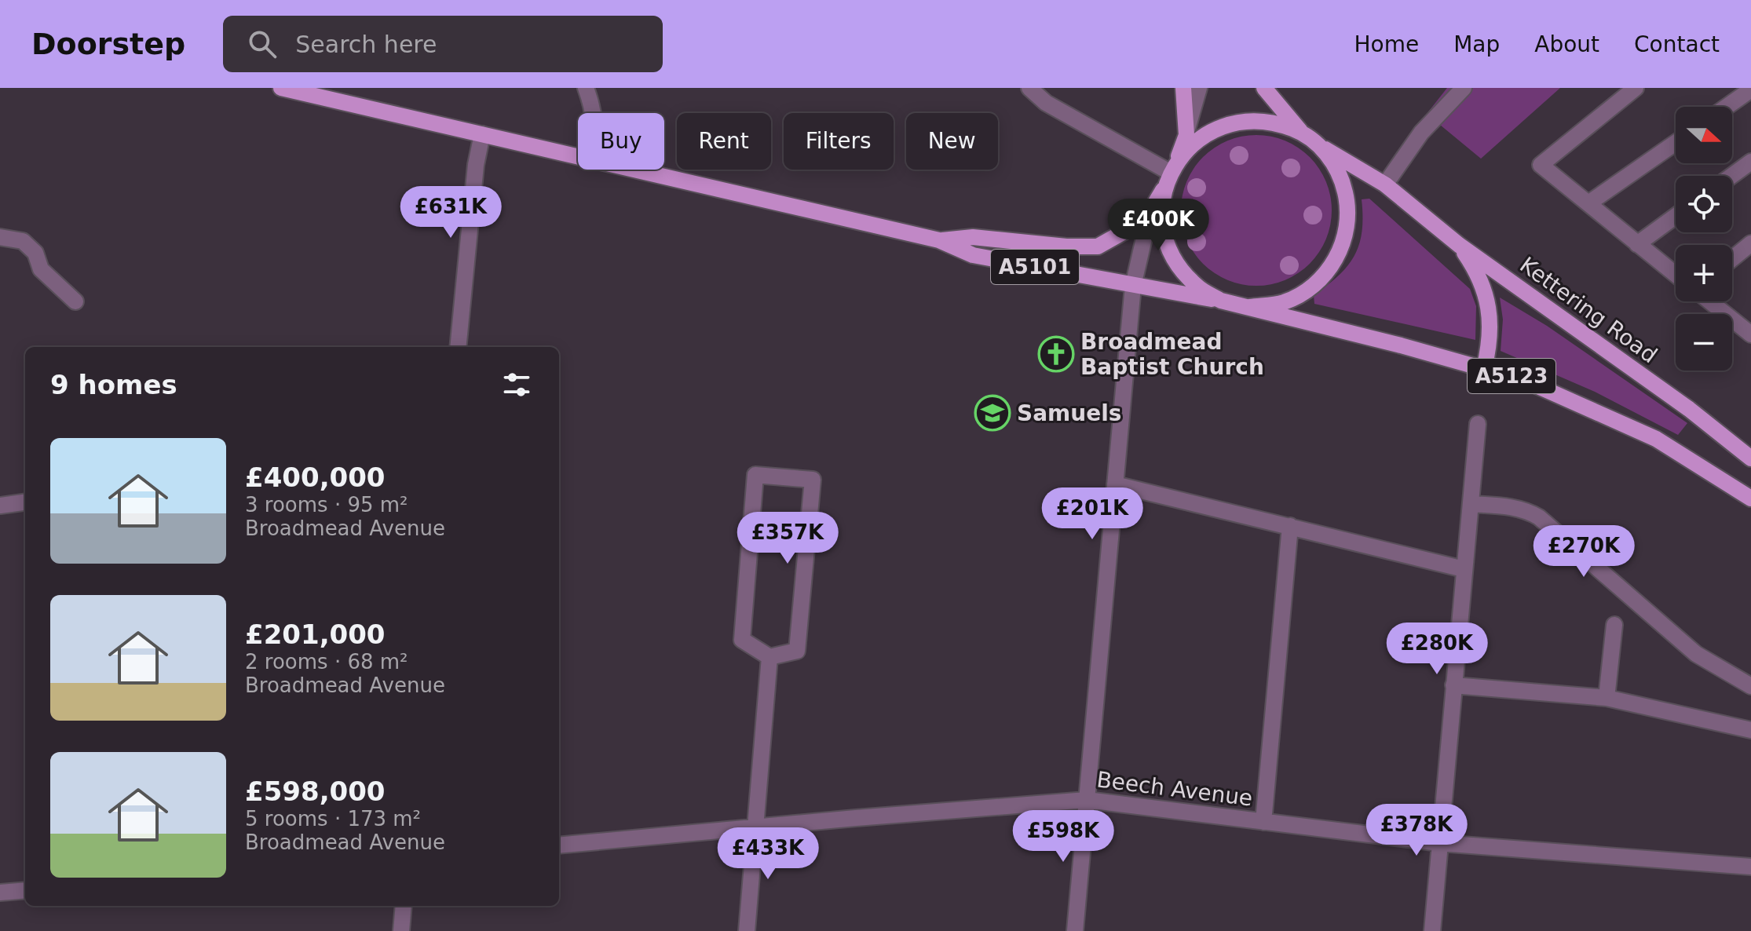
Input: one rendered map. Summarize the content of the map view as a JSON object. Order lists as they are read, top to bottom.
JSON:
{
  "streets": {
    "main road": ["A5101", "Kettering Road", "A5123"],
    "street": ["Beech Avenue"]
  },
  "crossings": [
    ["A5101", "Kettering Road"],
    ["A5101", "A5123"],
    ["Kettering Road", "A5123"]
  ],
  "places": {
    "church": ["Broadmead Baptist Church"],
    "school or university": ["Samuels"]
  },
  "north": "right",
  "page": {
    "header": "Doorstep",
    "search": "Search here",
    "nav": [
      "Home",
      "Map",
      "About",
      "Contact"
    ],
    "map_buttons": ["+", "−"],
    "chip": [
      "Buy",
      "Rent",
      "Filters",
      "New"
    ],
    "price": [
      "£631K",
      "£400K",
      "£201K",
      "£357K",
      "£270K",
      "£280K",
      "£378K",
      "£598K",
      "£433K"
    ],
    "heading": "9 homes",
    "list": [
      {
        "name": "£400,000",
        "note": "3 rooms · 95 m² · Broadmead Avenue"
      },
      {
        "name": "£201,000",
        "note": "2 rooms · 68 m² · Broadmead Avenue"
      },
      {
        "name": "£598,000",
        "note": "5 rooms · 173 m² · Broadmead Avenue"
      }
    ]
  }
}
